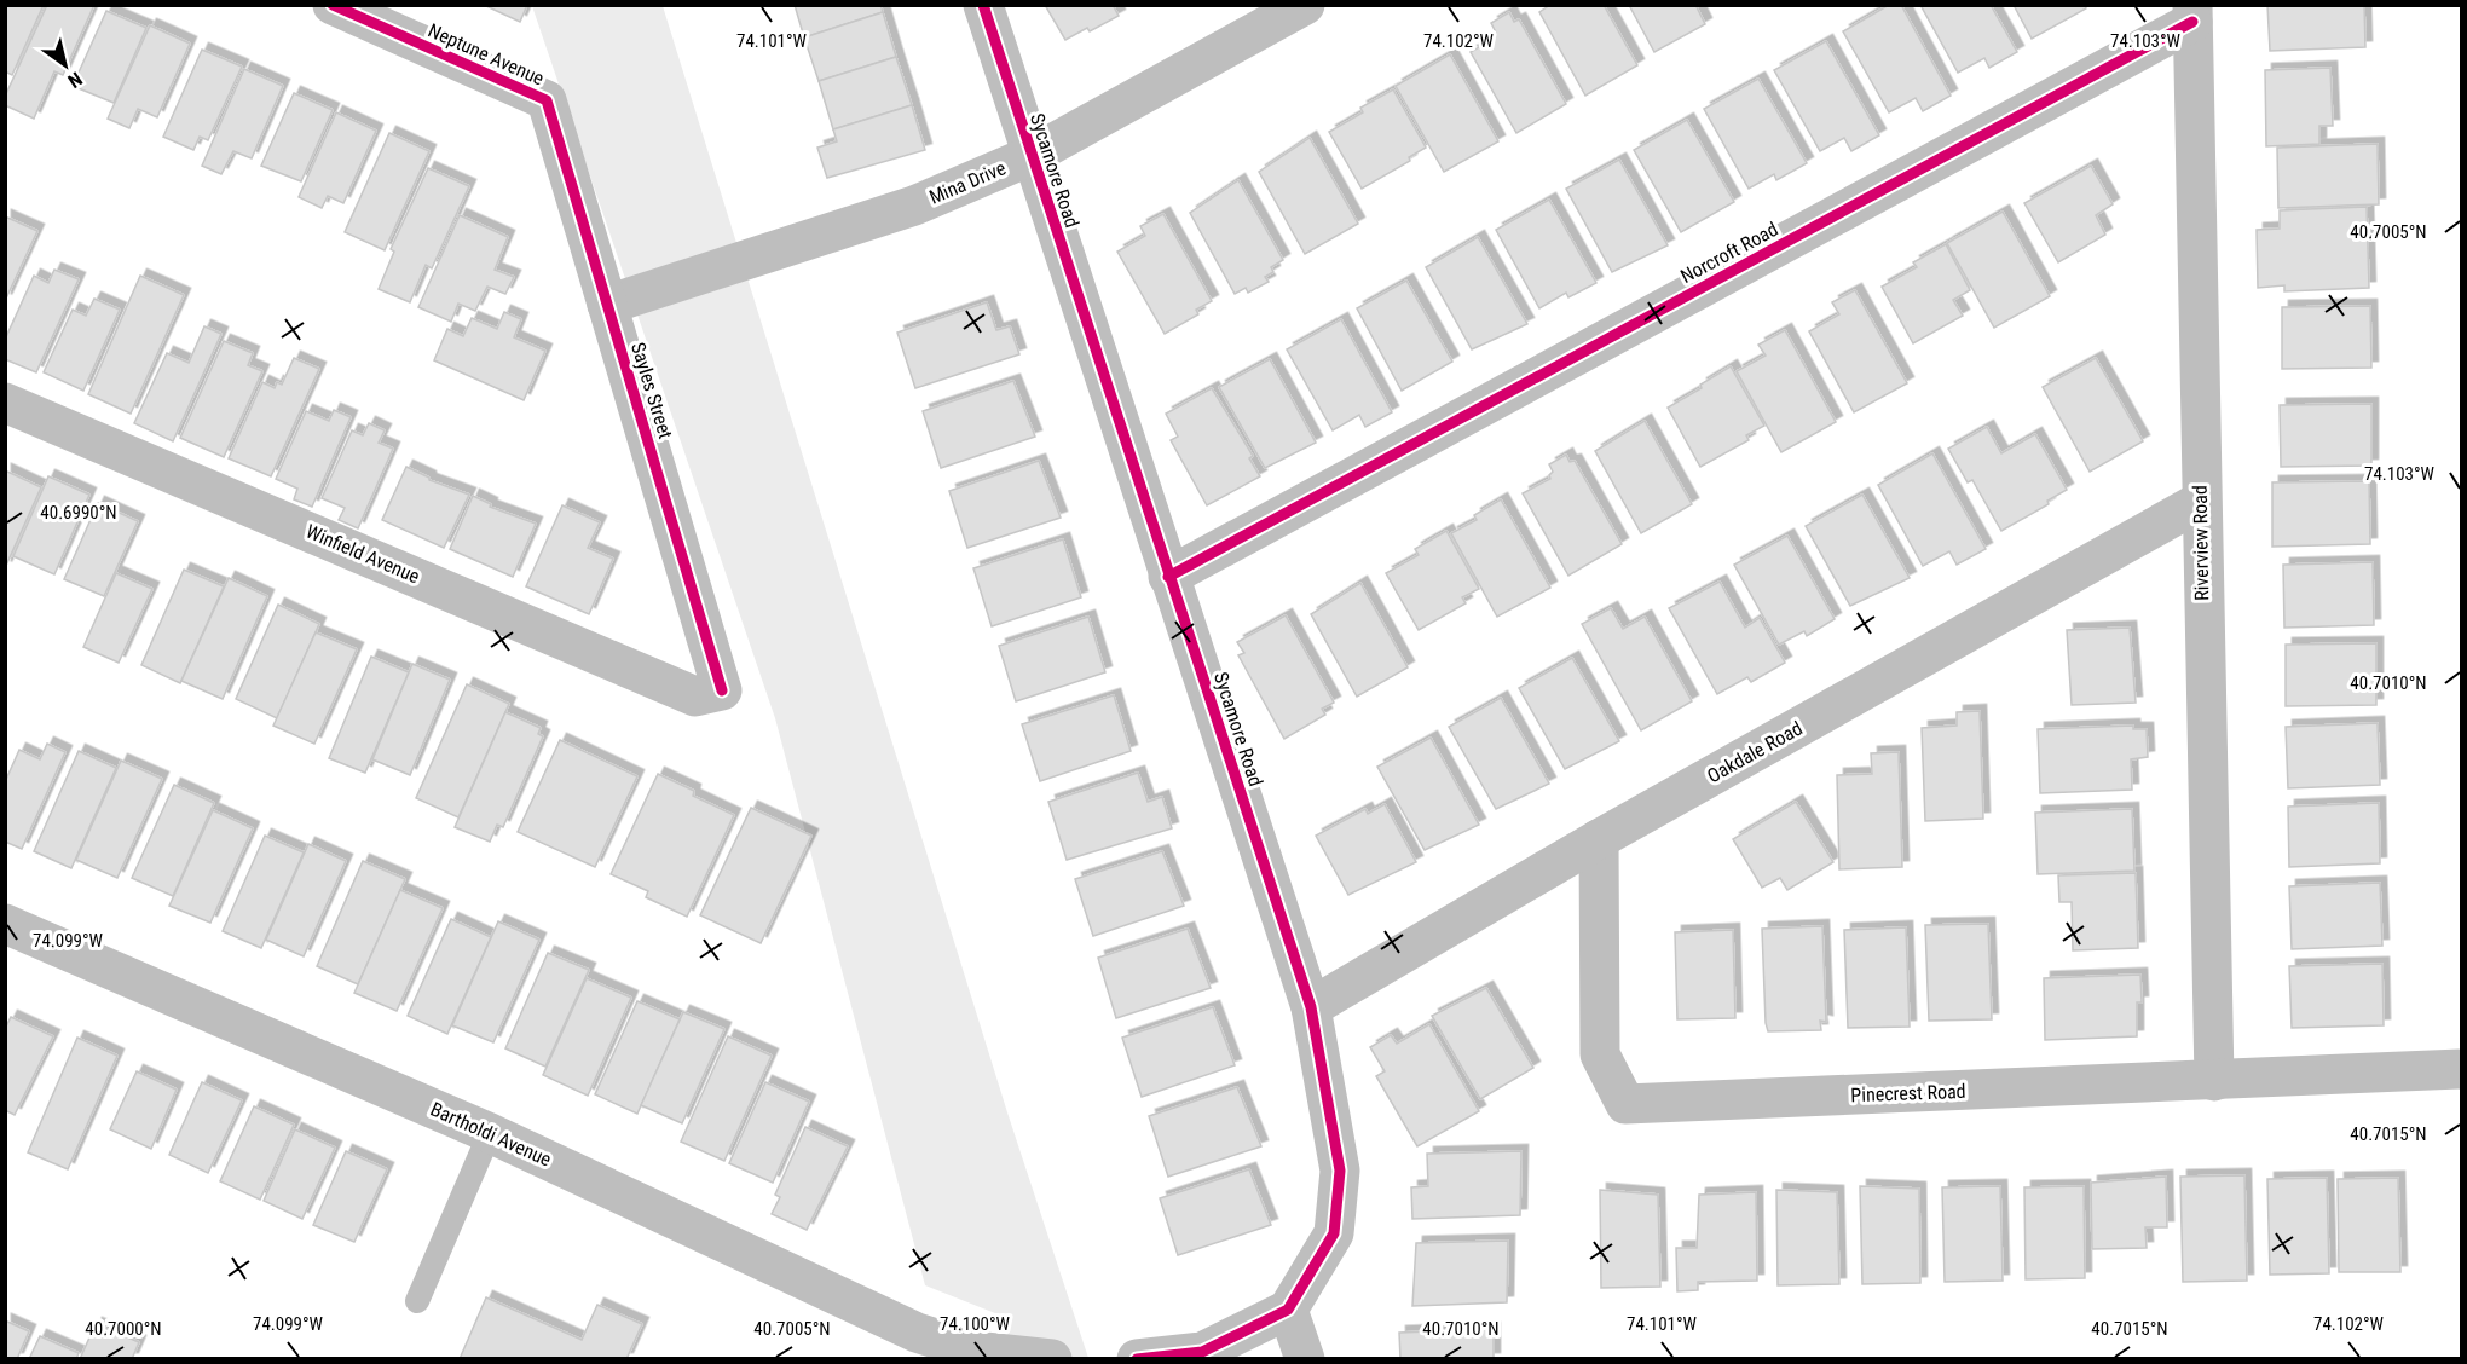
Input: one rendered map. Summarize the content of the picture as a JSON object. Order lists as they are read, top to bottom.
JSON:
{
  "streets": {
    "street": [
      "Neptune Avenue",
      "Sycamore Road",
      "Mina Drive",
      "Norcroft Road",
      "Sayles Street",
      "Riverview Road",
      "Winfield Avenue",
      "Oakdale Road",
      "Pinecrest Road",
      "Bartholdi Avenue"
    ]
  },
  "crossings": [
    ["Neptune Avenue", "Sayles Street"],
    ["Sycamore Road", "Mina Drive"],
    ["Sycamore Road", "Norcroft Road"],
    ["Sycamore Road", "Oakdale Road"],
    ["Mina Drive", "Sayles Street"],
    ["Norcroft Road", "Riverview Road"],
    ["Sayles Street", "Winfield Avenue"],
    ["Riverview Road", "Oakdale Road"],
    ["Riverview Road", "Pinecrest Road"],
    ["Oakdale Road", "Pinecrest Road"]
  ],
  "north": "bottom right",
  "coordinates": [
    "74.101°W",
    "74.102°W",
    "74.103°W",
    "40.7005°N",
    "40.6990°N",
    "40.7010°N",
    "74.099°W",
    "40.7015°N",
    "74.100°W",
    "40.7000°N"
  ]
}
